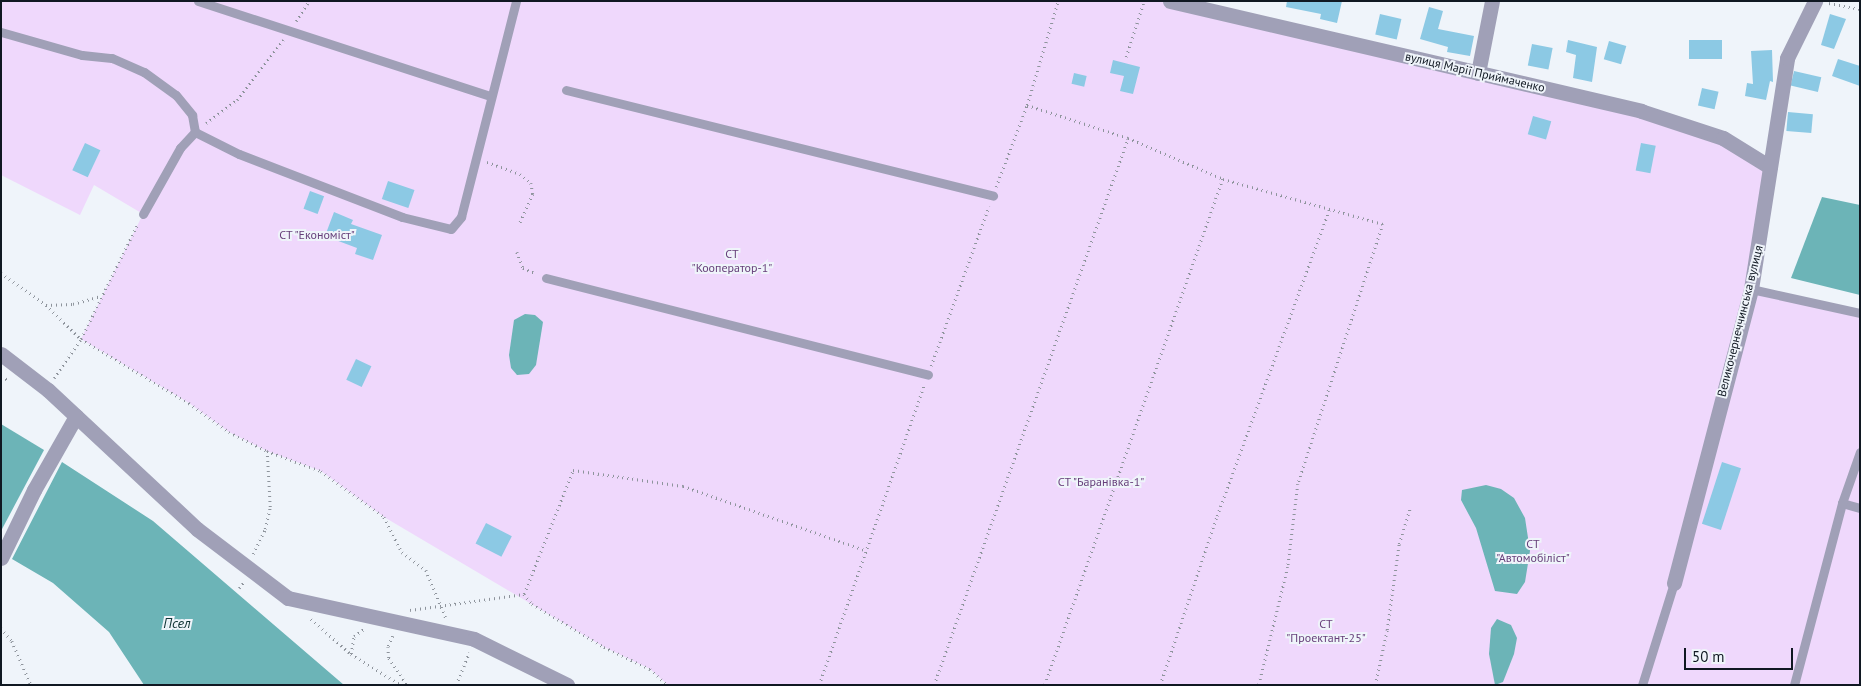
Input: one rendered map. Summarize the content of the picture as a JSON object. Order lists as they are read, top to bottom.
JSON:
{
  "streets": {
    "street": ["вулиця Марії Приймаченко", "Великочернеччинська вулиця"]
  },
  "crossings": [
    ["вулиця Марії Приймаченко", "Великочернеччинська вулиця"]
  ],
  "water": ["Псел"],
  "parks": [
    "СТ \"Економіст\"",
    "СТ \"Кооператор-1\"",
    "СТ \"Баранівка-1\"",
    "СТ \"Автомобіліст\"",
    "СТ \"Проектант-25\""
  ],
  "scale_bar": "50 m"
}
